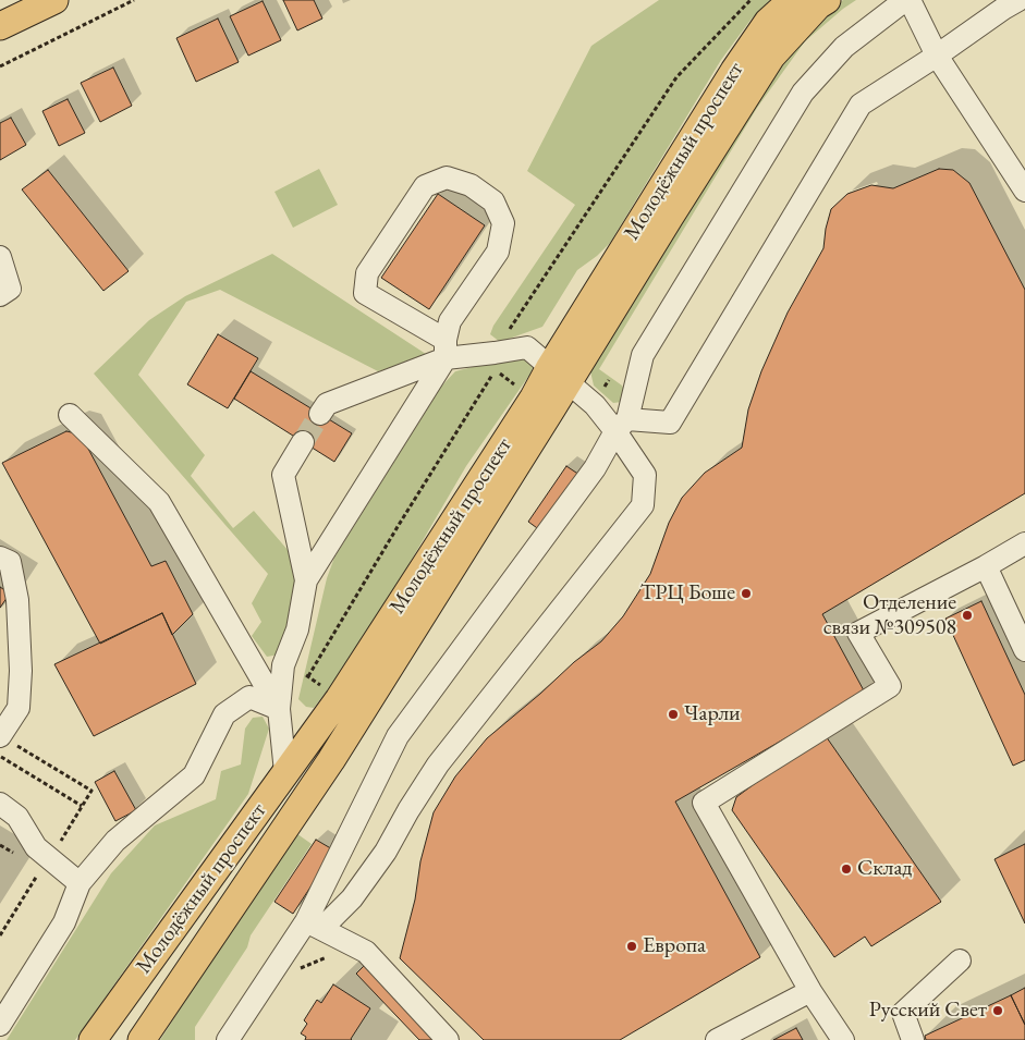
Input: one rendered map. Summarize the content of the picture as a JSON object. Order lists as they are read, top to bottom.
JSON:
{
  "streets": {
    "main road": ["Молодёжный проспект"]
  },
  "places": [
    "ТРЦ Боше",
    "Отделение связи №309508",
    "Чарли",
    "Склад",
    "Европа",
    "Русский Свет"
  ]
}
